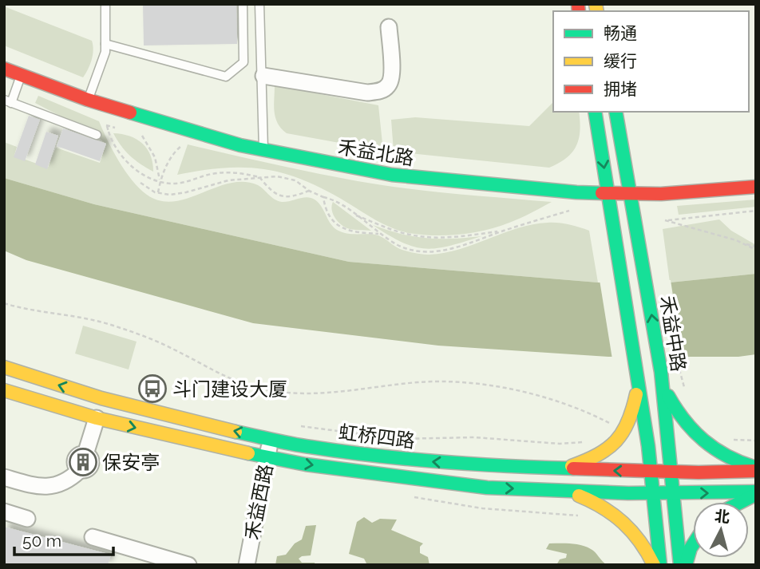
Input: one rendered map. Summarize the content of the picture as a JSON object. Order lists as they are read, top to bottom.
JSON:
{
  "streets": {
    "street": [
      "禾益北路",
      "禾益中路",
      "虹桥四路",
      "禾益西路"
    ]
  },
  "crossings": [
    ["禾益北路", "禾益中路"],
    ["禾益中路", "虹桥四路"],
    ["虹桥四路", "禾益西路"]
  ],
  "places": {
    "bus stop": ["斗门建设大厦"],
    "building": ["保安亭"]
  },
  "legend": ["畅通", "缓行", "拥堵"],
  "scale_bar": "50 m",
  "north": "top"
}
